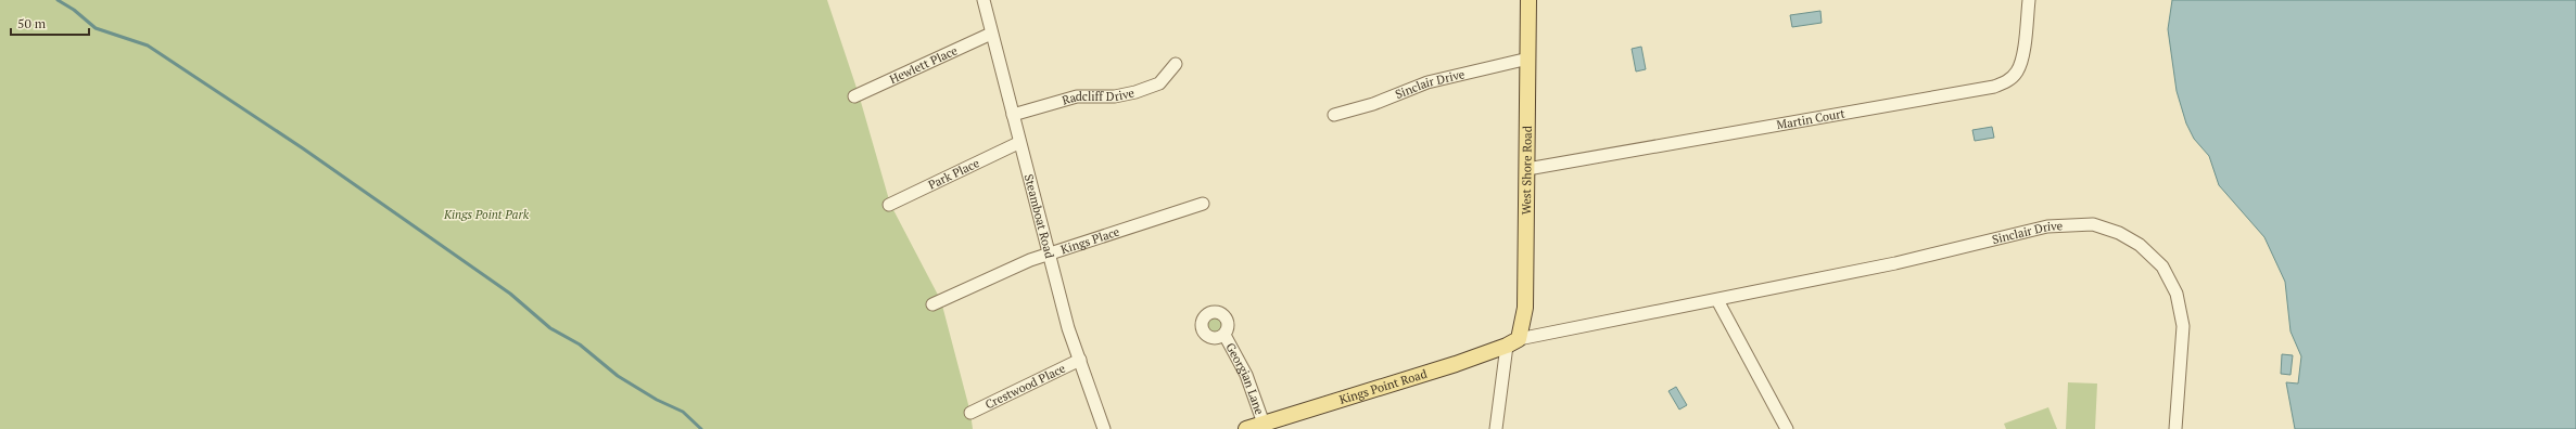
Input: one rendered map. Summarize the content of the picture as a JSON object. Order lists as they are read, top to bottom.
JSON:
{
  "streets": {
    "main road": ["West Shore Road", "Kings Point Road"],
    "street": [
      "Hewlett Place",
      "Sinclair Drive",
      "Radcliff Drive",
      "Martin Court",
      "Park Place",
      "Steamboat Road",
      "Kings Place",
      "Georgian Lane",
      "Crestwood Place"
    ]
  },
  "crossings": [
    ["Hewlett Place", "Steamboat Road"],
    ["Sinclair Drive", "West Shore Road"],
    ["Sinclair Drive", "Kings Point Road"],
    ["Radcliff Drive", "Steamboat Road"],
    ["Martin Court", "West Shore Road"],
    ["West Shore Road", "Kings Point Road"],
    ["Park Place", "Steamboat Road"],
    ["Steamboat Road", "Kings Place"],
    ["Steamboat Road", "Crestwood Place"],
    ["Georgian Lane", "Kings Point Road"]
  ],
  "parks": ["Kings Point Park"],
  "scale_bar": "50 m"
}
